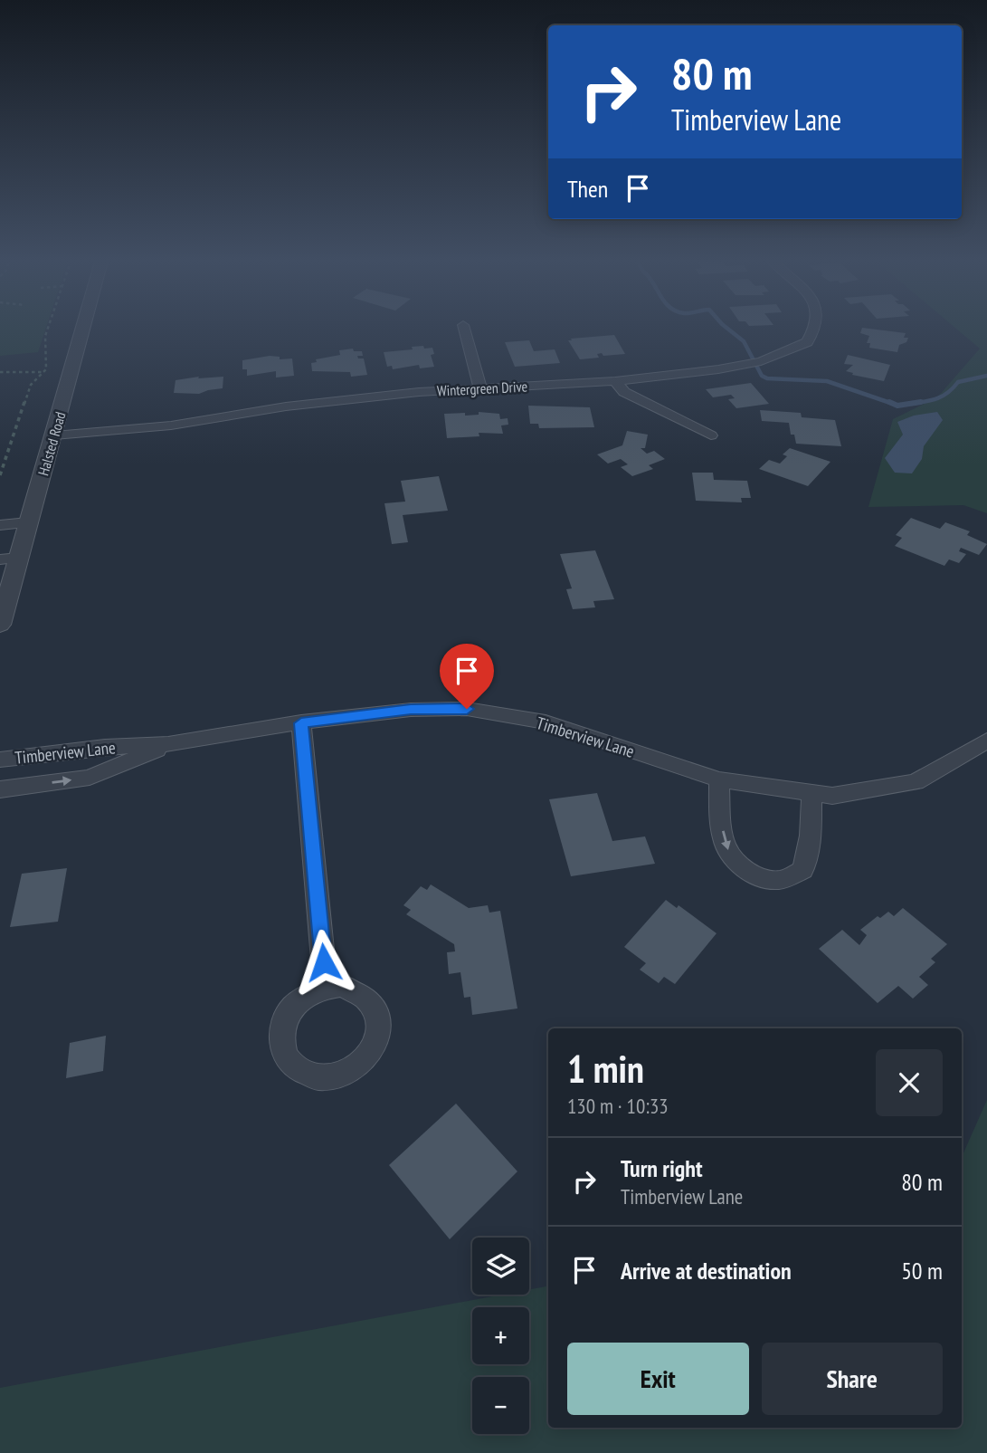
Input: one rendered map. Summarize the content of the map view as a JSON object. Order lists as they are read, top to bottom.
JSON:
{
  "streets": {
    "street": ["Wintergreen Drive", "Halsted Road", "Timberview Lane"]
  },
  "crossings": [
    ["Wintergreen Drive", "Halsted Road"]
  ],
  "page": {
    "turn": ["80 m", "Timberview Lane"],
    "then": "Then",
    "heading": ["1 min", "130 m · 10:33"],
    "list": [
      {
        "name": "Turn right",
        "note": "Timberview Lane",
        "value": "80 m"
      },
      {
        "name": "Arrive at destination",
        "value": "50 m"
      }
    ],
    "map_buttons": ["+", "−"],
    "buttons": ["Exit", "Share"]
  }
}
